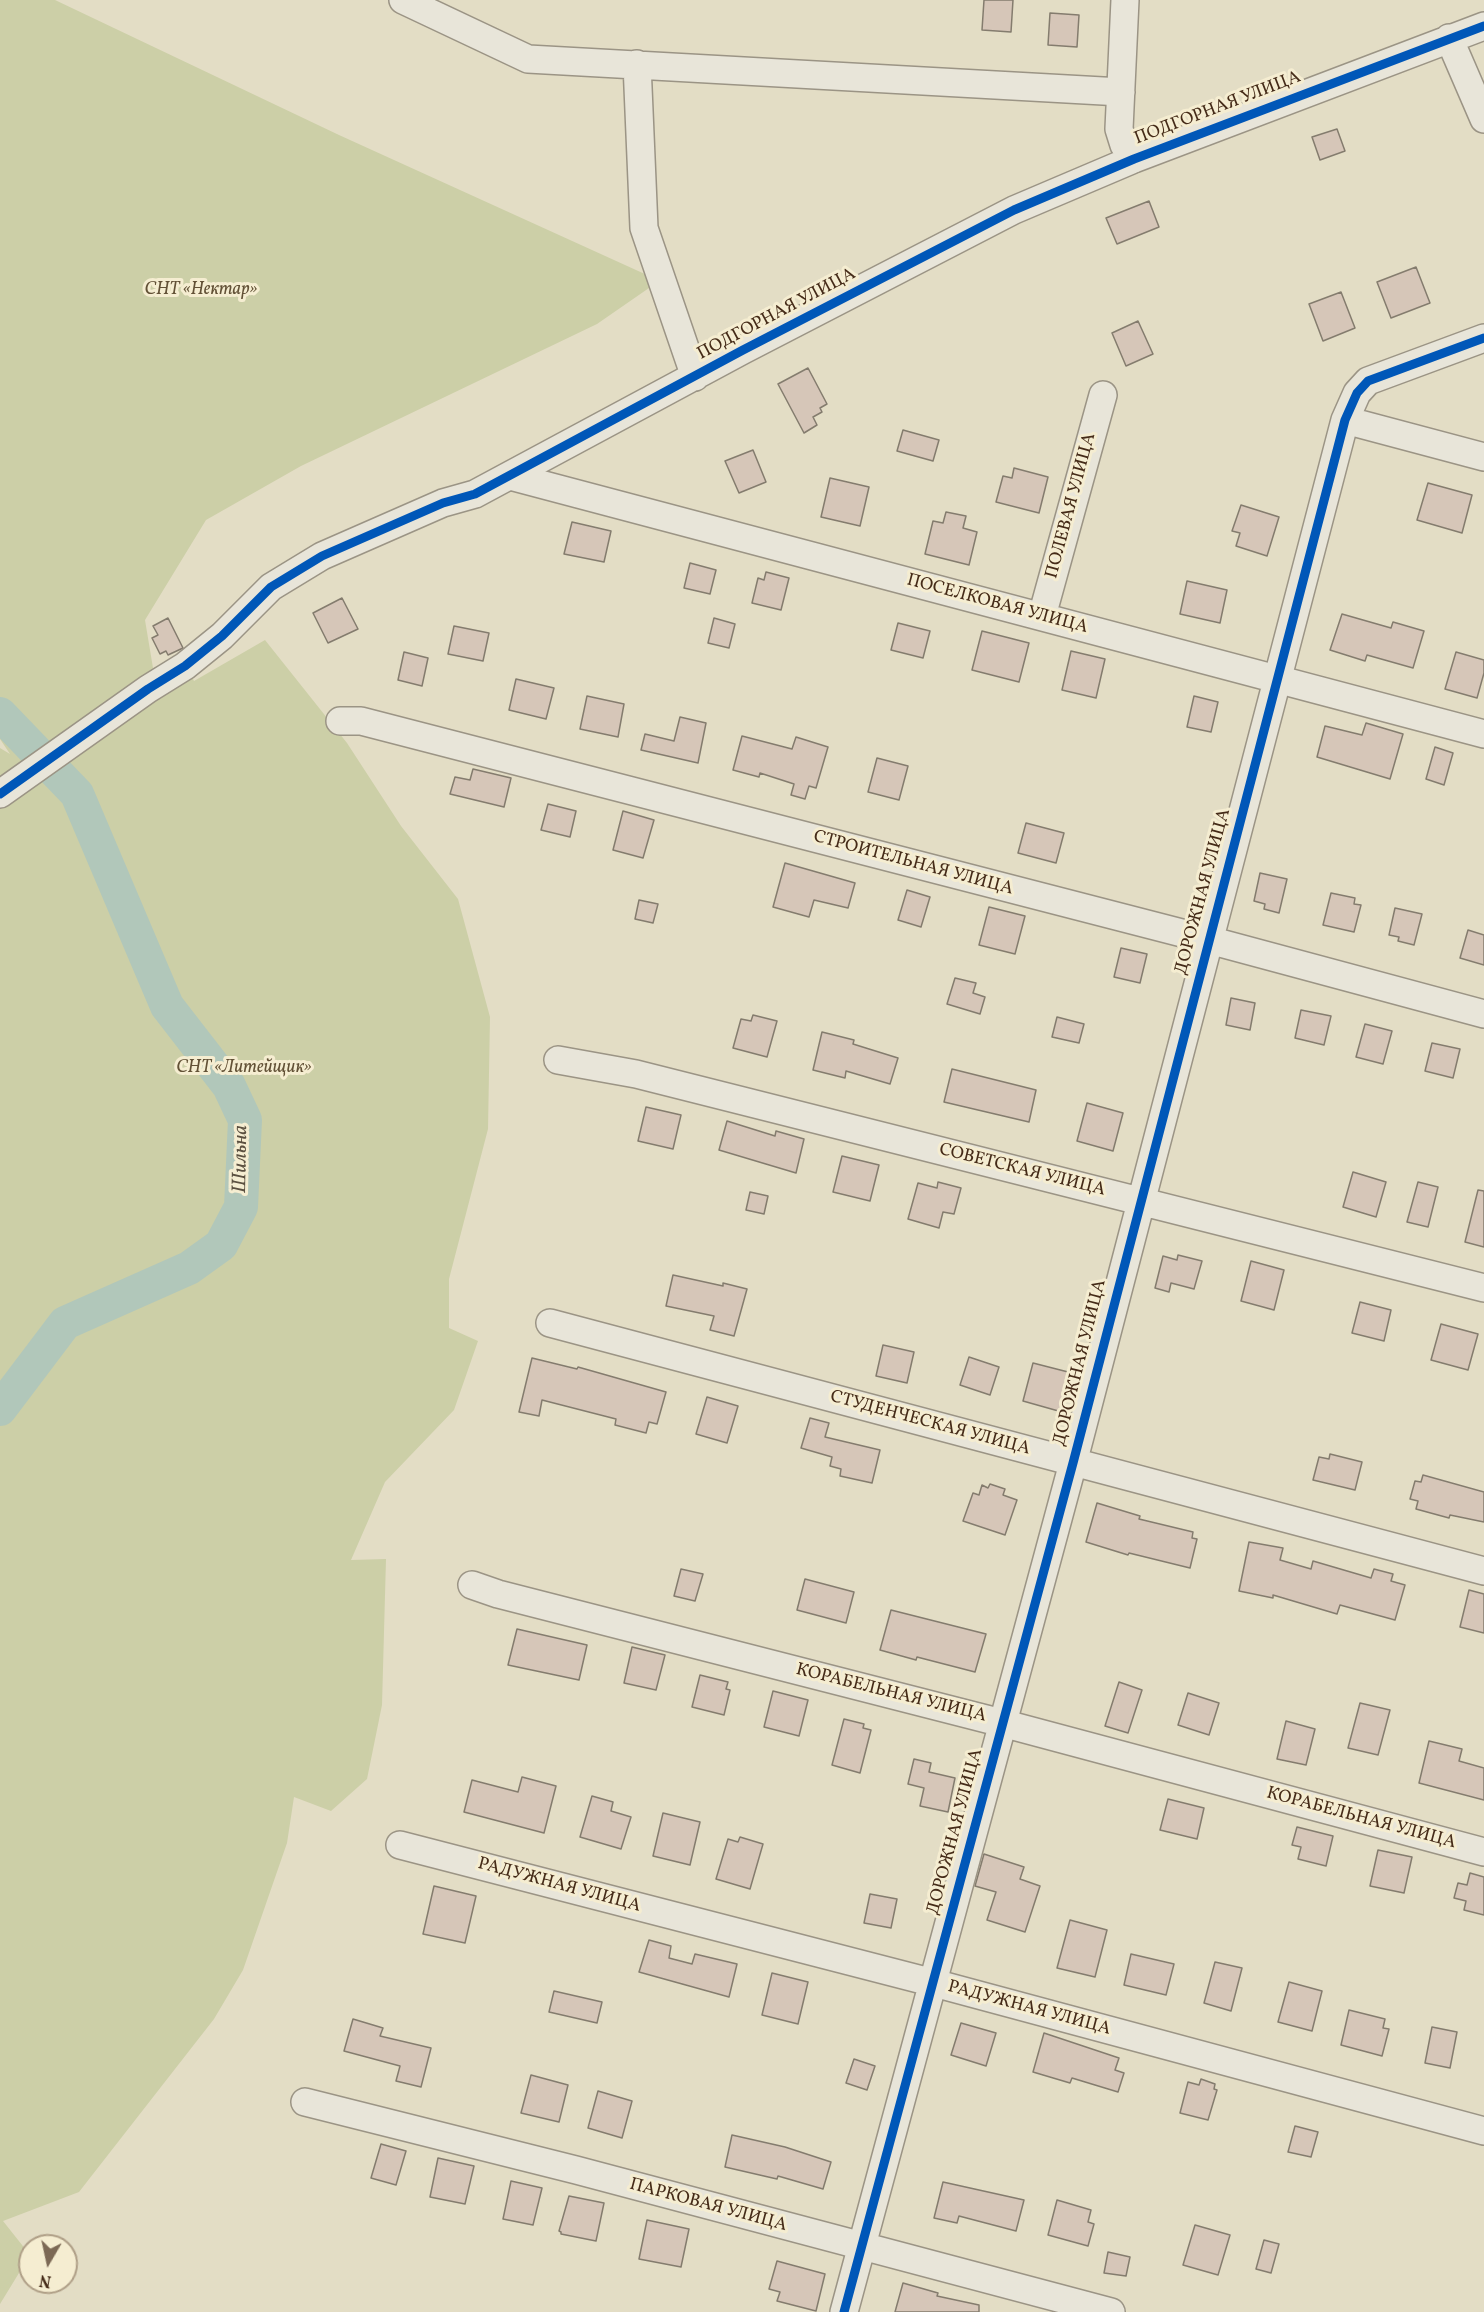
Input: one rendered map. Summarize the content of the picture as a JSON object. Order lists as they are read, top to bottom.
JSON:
{
  "streets": {
    "street": [
      "ПОДГОРНАЯ УЛИЦА",
      "ПОЛЕВАЯ УЛИЦА",
      "ПОСЕЛКОВАЯ УЛИЦА",
      "СТРОИТЕЛЬНАЯ УЛИЦА",
      "ДОРОЖНАЯ УЛИЦА",
      "СОВЕТСКАЯ УЛИЦА",
      "СТУДЕНЧЕСКАЯ УЛИЦА",
      "КОРАБЕЛЬНАЯ УЛИЦА",
      "РАДУЖНАЯ УЛИЦА",
      "ПАРКОВАЯ УЛИЦА"
    ]
  },
  "crossings": [
    ["ПОДГОРНАЯ УЛИЦА", "ПОСЕЛКОВАЯ УЛИЦА"],
    ["ПОЛЕВАЯ УЛИЦА", "ПОСЕЛКОВАЯ УЛИЦА"],
    ["ПОСЕЛКОВАЯ УЛИЦА", "ДОРОЖНАЯ УЛИЦА"],
    ["СТРОИТЕЛЬНАЯ УЛИЦА", "ДОРОЖНАЯ УЛИЦА"],
    ["ДОРОЖНАЯ УЛИЦА", "СОВЕТСКАЯ УЛИЦА"],
    ["ДОРОЖНАЯ УЛИЦА", "СТУДЕНЧЕСКАЯ УЛИЦА"],
    ["ДОРОЖНАЯ УЛИЦА", "КОРАБЕЛЬНАЯ УЛИЦА"],
    ["ДОРОЖНАЯ УЛИЦА", "РАДУЖНАЯ УЛИЦА"],
    ["ДОРОЖНАЯ УЛИЦА", "ПАРКОВАЯ УЛИЦА"]
  ],
  "water": ["Шильна"],
  "parks": ["СНТ «Нектар»", "СНТ «Литейщик»"],
  "north": "bottom"
}
